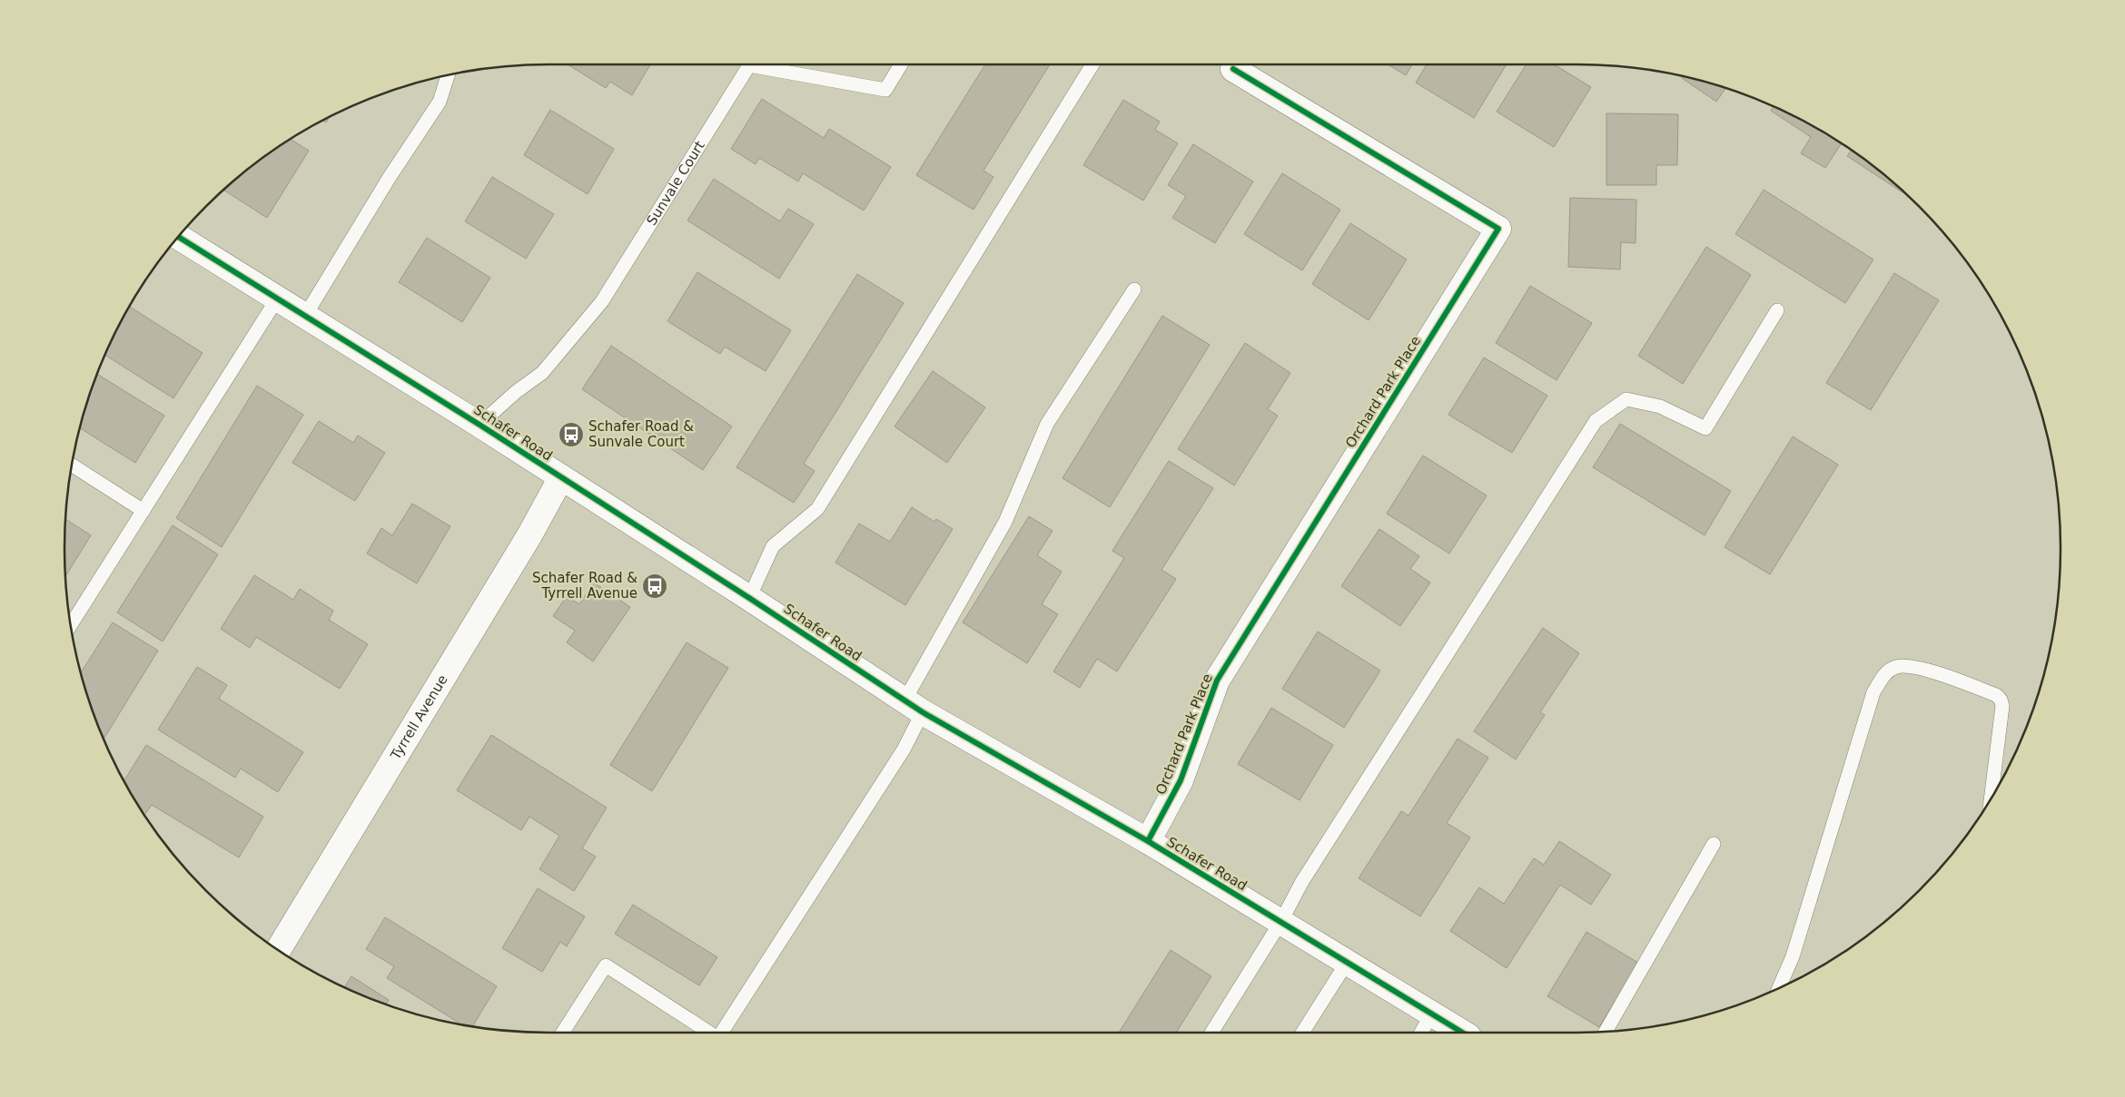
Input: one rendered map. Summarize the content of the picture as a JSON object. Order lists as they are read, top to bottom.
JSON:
{
  "streets": {
    "street": ["Orchard Park Place", "Schafer Road", "Tyrrell Avenue"],
    "lane": ["Sunvale Court"]
  },
  "crossings": [
    ["Sunvale Court", "Schafer Road"],
    ["Orchard Park Place", "Schafer Road"],
    ["Schafer Road", "Tyrrell Avenue"]
  ],
  "places": {
    "bus stop": ["Schafer Road & Sunvale Court", "Schafer Road & Tyrrell Avenue"]
  }
}
